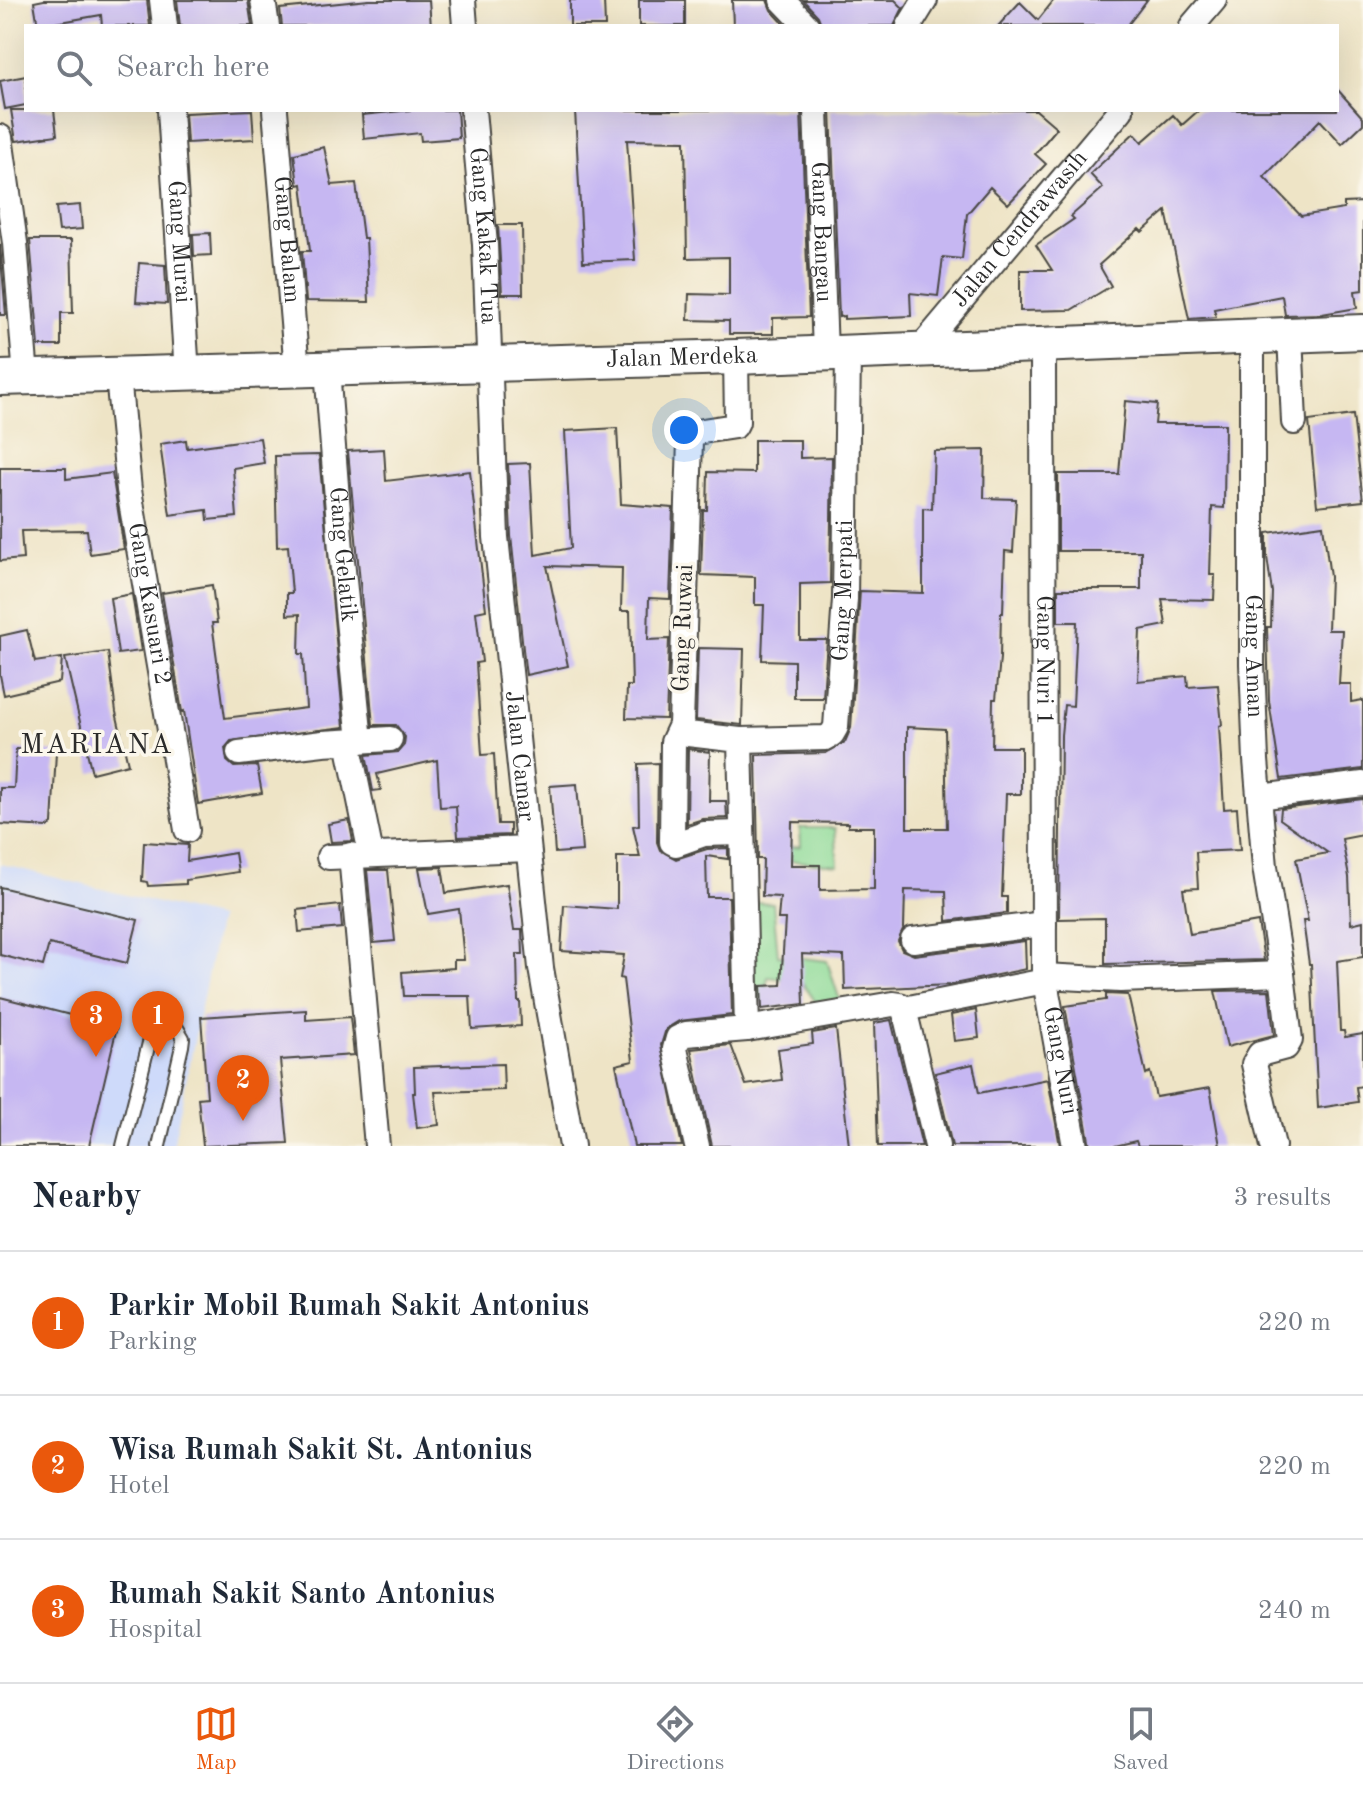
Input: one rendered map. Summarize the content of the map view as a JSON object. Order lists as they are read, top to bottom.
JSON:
{
  "streets": {
    "street": [
      "Jalan Cendrawasih",
      "Gang Bangau",
      "Gang Kakak Tua",
      "Gang Balam",
      "Gang Murai",
      "Jalan Merdeka",
      "Gang Gelatik",
      "Gang Merpati",
      "Gang Kasuari 2",
      "Gang Ruwai",
      "Gang Aman",
      "Gang Nuri 1",
      "Jalan Camar",
      "Gang Nuri"
    ]
  },
  "crossings": [
    ["Jalan Cendrawasih", "Jalan Merdeka"],
    ["Gang Bangau", "Jalan Merdeka"],
    ["Gang Bangau", "Gang Merpati"],
    ["Gang Kakak Tua", "Jalan Merdeka"],
    ["Gang Kakak Tua", "Jalan Camar"],
    ["Gang Balam", "Jalan Merdeka"],
    ["Gang Balam", "Gang Gelatik"],
    ["Gang Murai", "Jalan Merdeka"],
    ["Jalan Merdeka", "Gang Gelatik"],
    ["Jalan Merdeka", "Gang Merpati"],
    ["Jalan Merdeka", "Gang Kasuari 2"],
    ["Jalan Merdeka", "Gang Ruwai"],
    ["Jalan Merdeka", "Gang Aman"],
    ["Jalan Merdeka", "Gang Nuri 1"],
    ["Jalan Merdeka", "Jalan Camar"],
    ["Gang Merpati", "Gang Ruwai"],
    ["Gang Nuri 1", "Gang Nuri"]
  ],
  "districts": ["MARIANA"],
  "page": {
    "search": "Search here",
    "pins": ["1", "3", "2"],
    "heading": ["Nearby", "3 results"],
    "list": [
      {
        "mark": "1",
        "name": "Parkir Mobil Rumah Sakit Antonius",
        "note": "Parking",
        "value": "220 m"
      },
      {
        "mark": "2",
        "name": "Wisa Rumah Sakit St. Antonius",
        "note": "Hotel",
        "value": "220 m"
      },
      {
        "mark": "3",
        "name": "Rumah Sakit Santo Antonius",
        "note": "Hospital",
        "value": "240 m"
      }
    ],
    "nav": ["Map", "Directions", "Saved"]
  }
}
